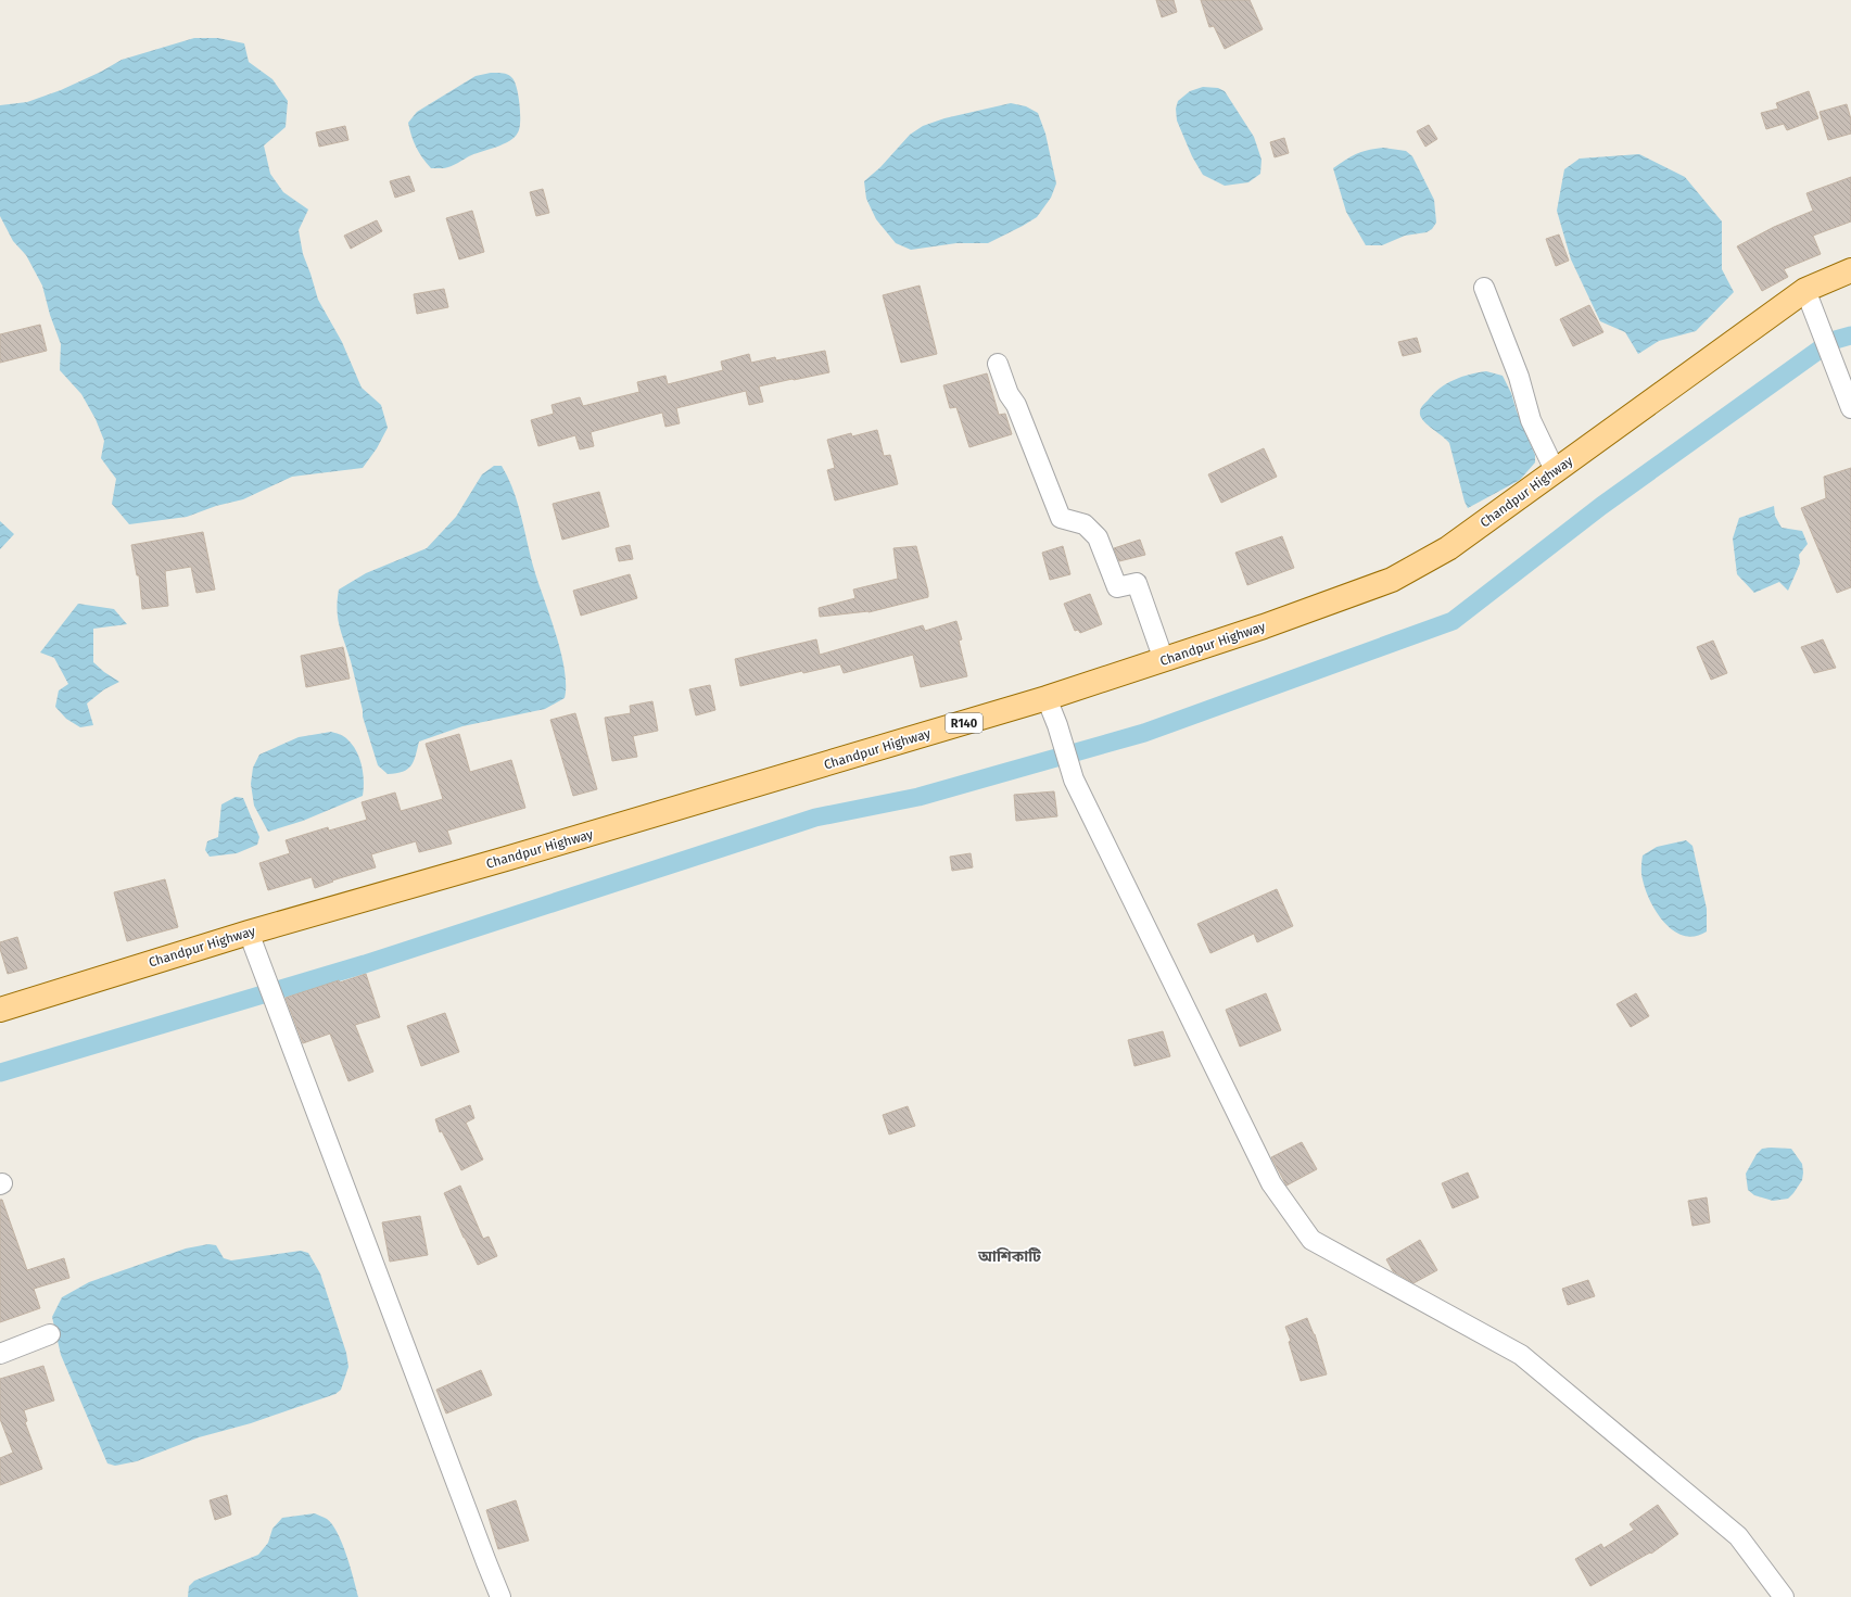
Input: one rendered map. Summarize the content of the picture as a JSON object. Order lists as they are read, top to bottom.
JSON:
{
  "streets": {
    "main road": ["Chandpur Highway", "R140"]
  },
  "districts": ["আশিকাটি"]
}
